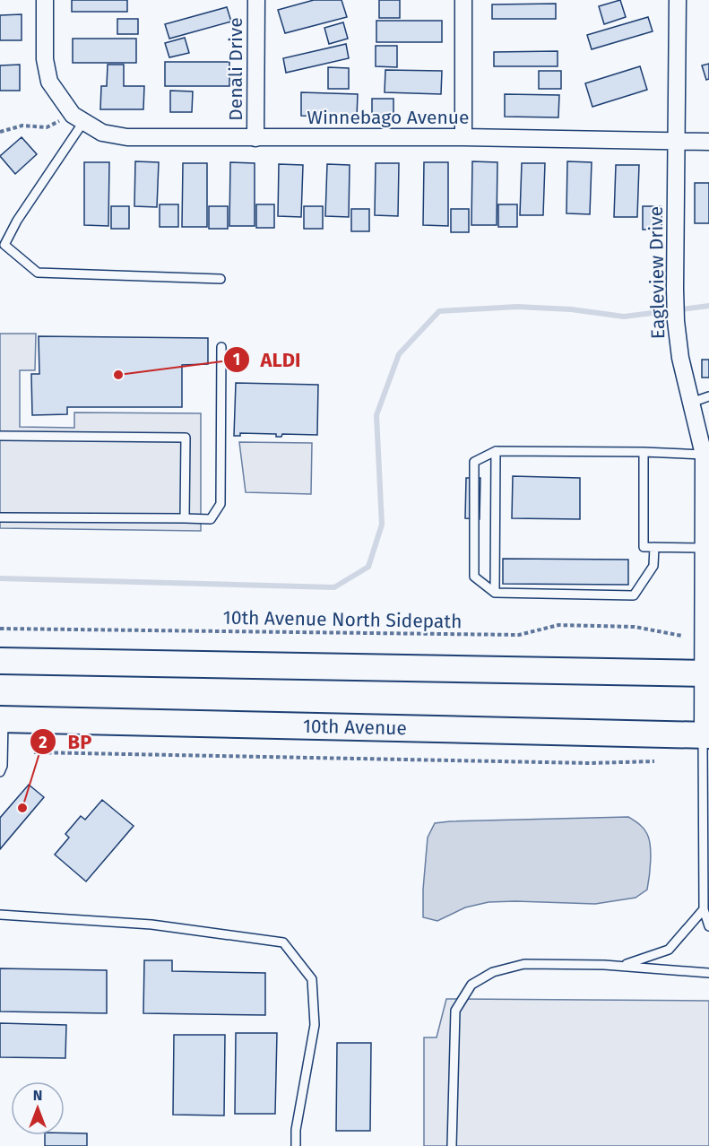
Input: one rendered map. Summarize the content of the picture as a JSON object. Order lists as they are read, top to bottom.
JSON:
{
  "streets": {
    "main road": ["10th Avenue"],
    "street": ["Denali Drive", "Winnebago Avenue", "Eagleview Drive"],
    "path": ["10th Avenue North Sidepath"]
  },
  "crossings": [
    ["Denali Drive", "Winnebago Avenue"],
    ["Winnebago Avenue", "Eagleview Drive"],
    ["Eagleview Drive", "10th Avenue"]
  ],
  "places": ["ALDI", "BP"],
  "north": "top"
}
